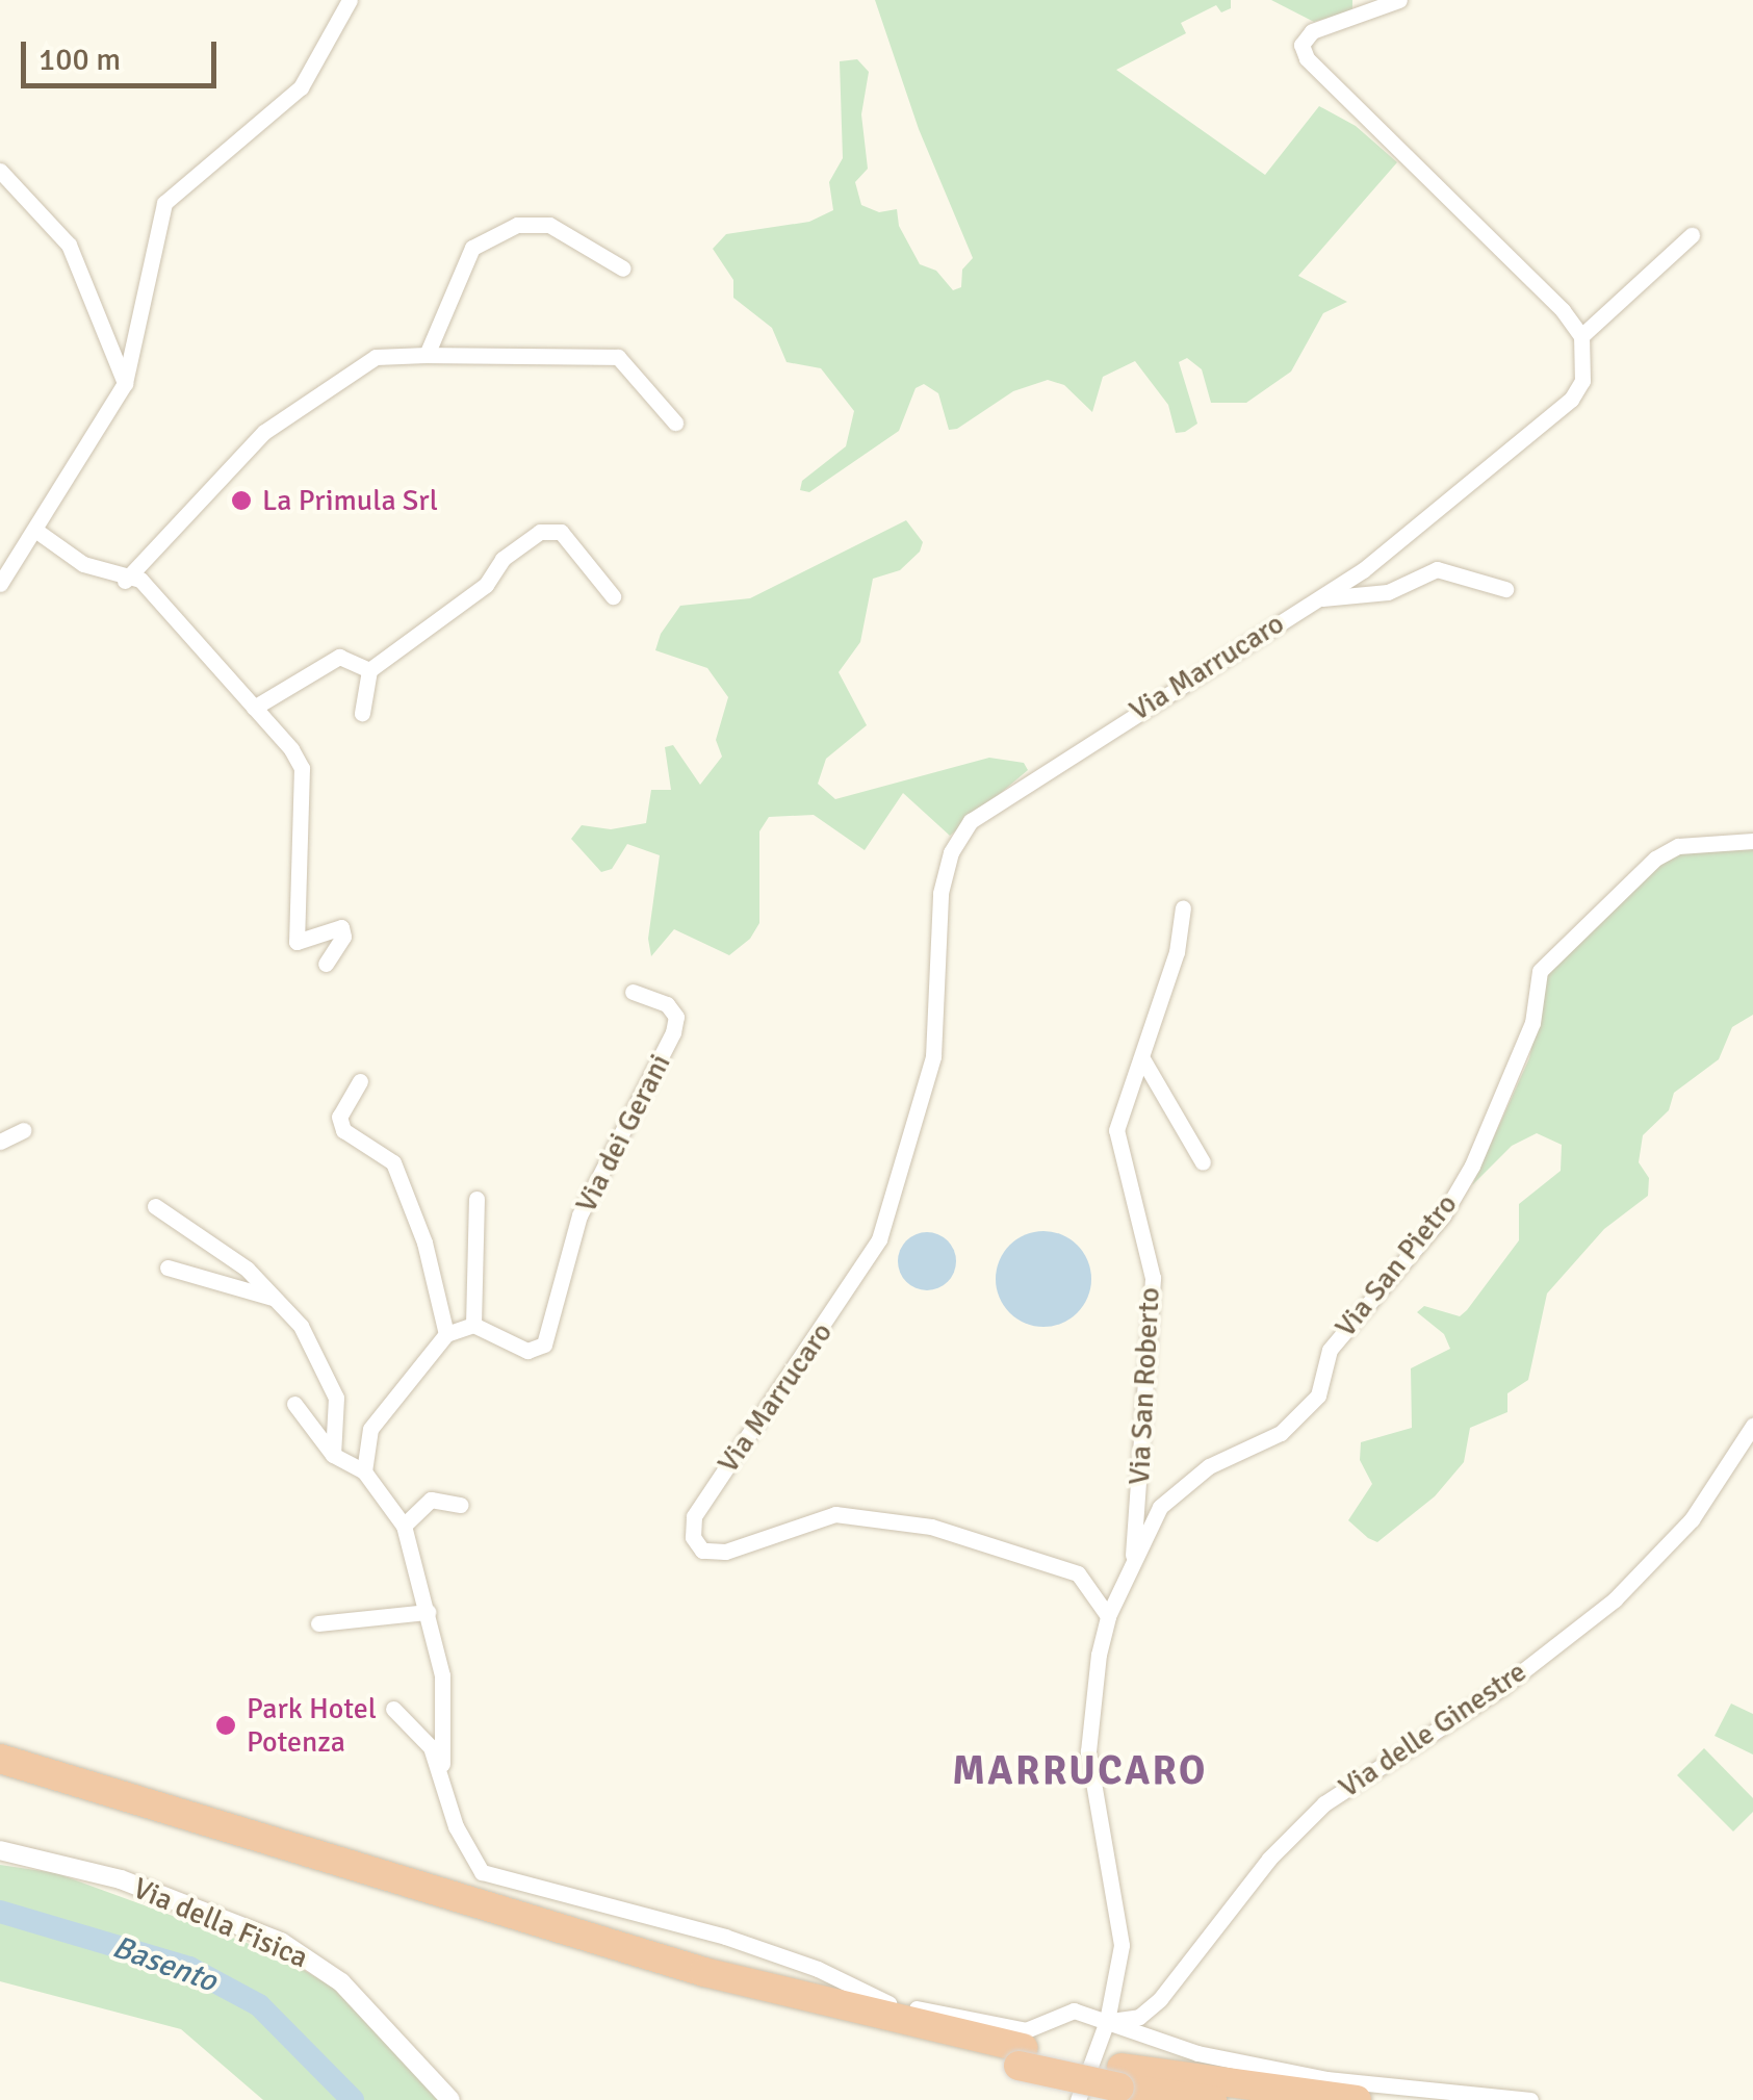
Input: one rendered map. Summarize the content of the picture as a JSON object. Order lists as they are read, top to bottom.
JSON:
{
  "streets": {
    "street": [
      "Via Marrucaro",
      "Via dei Gerani",
      "Via San Pietro",
      "Via San Roberto",
      "Via delle Ginestre",
      "Via della Fisica"
    ]
  },
  "crossings": [
    ["Via Marrucaro", "Via San Pietro"],
    ["Via San Pietro", "Via San Roberto"]
  ],
  "districts": ["MARRUCARO"],
  "water": ["Basento"],
  "places": ["La Primula Srl", "Park Hotel Potenza"],
  "scale_bar": "100 m"
}
